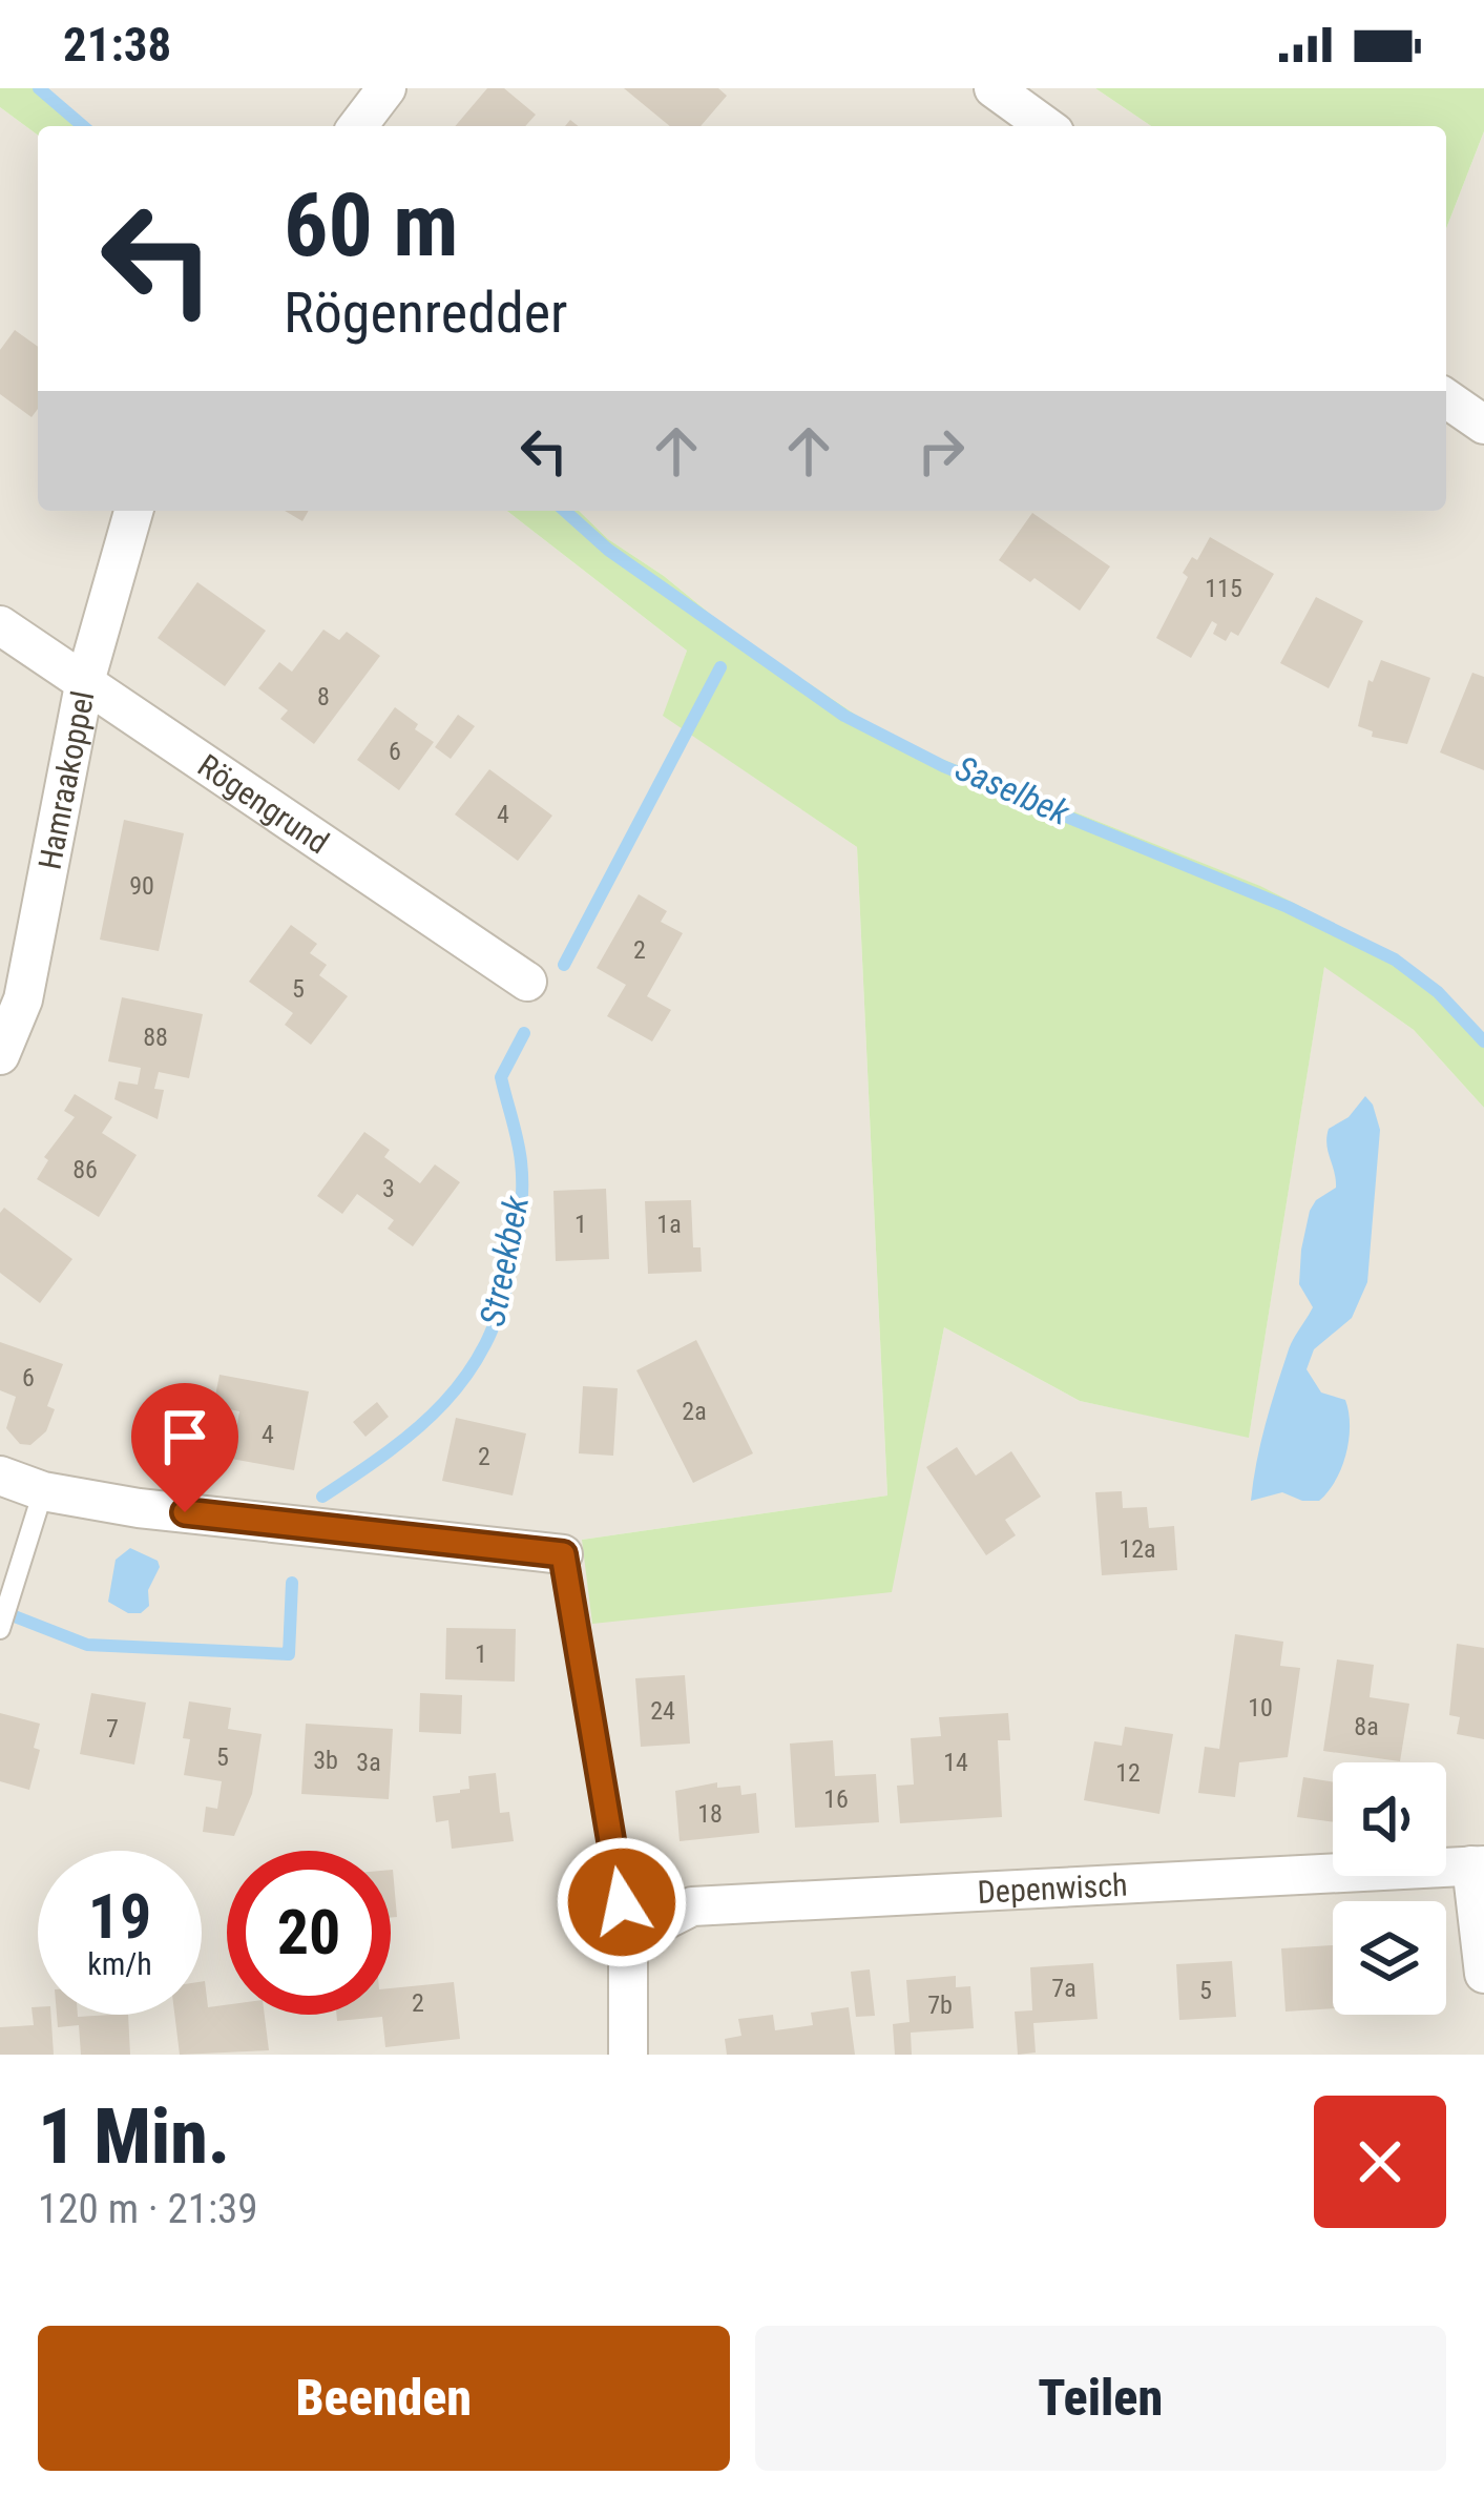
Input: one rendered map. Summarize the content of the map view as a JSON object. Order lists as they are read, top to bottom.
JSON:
{
  "streets": {
    "street": ["Hamraakoppel", "Rögengrund", "Depenwisch"]
  },
  "crossings": [
    ["Hamraakoppel", "Rögengrund"]
  ],
  "water": ["Saselbek", "Streekbek"],
  "house_numbers": [
    "115",
    "8",
    "6",
    "4",
    "90",
    "2",
    "5",
    "88",
    "86",
    "3",
    "1",
    "1a",
    "6",
    "2a",
    "4",
    "2",
    "12a",
    "1",
    "10",
    "24",
    "8a",
    "7",
    "5",
    "3b",
    "3a",
    "14",
    "12",
    "16",
    "18",
    "7a",
    "5",
    "2",
    "7b"
  ],
  "page": {
    "status": "21:38",
    "turn": ["60 m", "Rögenredder"],
    "speed": "19 km/h",
    "limit": "20",
    "heading": ["1 Min.", "120 m · 21:39"],
    "buttons": ["Beenden", "Teilen"]
  }
}
